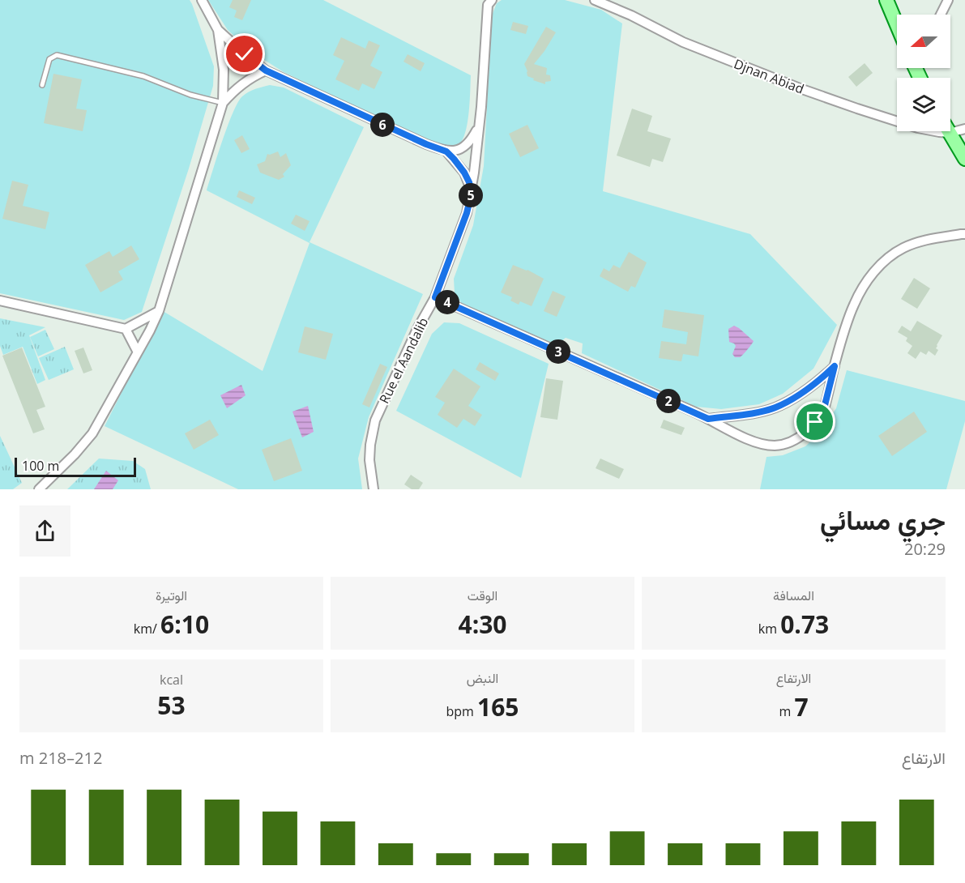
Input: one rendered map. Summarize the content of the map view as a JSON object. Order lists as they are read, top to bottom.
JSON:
{
  "streets": {
    "street": ["Djnan Abiad", "Rue el Aandalib"]
  },
  "scale_bar": "100 m",
  "north": "left",
  "page": {
    "pins": [
      "6",
      "5",
      "4",
      "3",
      "2"
    ],
    "scale": "100 m",
    "heading": ["جري مسائي", "20:29"],
    "stats": [
      ["المسافة", "0.73 km"],
      ["الوقت", "4:30"],
      ["الوتيرة", "6:10 /km"],
      ["الارتفاع", "7 m"],
      ["النبض", "165 bpm"],
      ["kcal", "53"]
    ],
    "chart": ["الارتفاع", "212–218 m"]
  }
}
